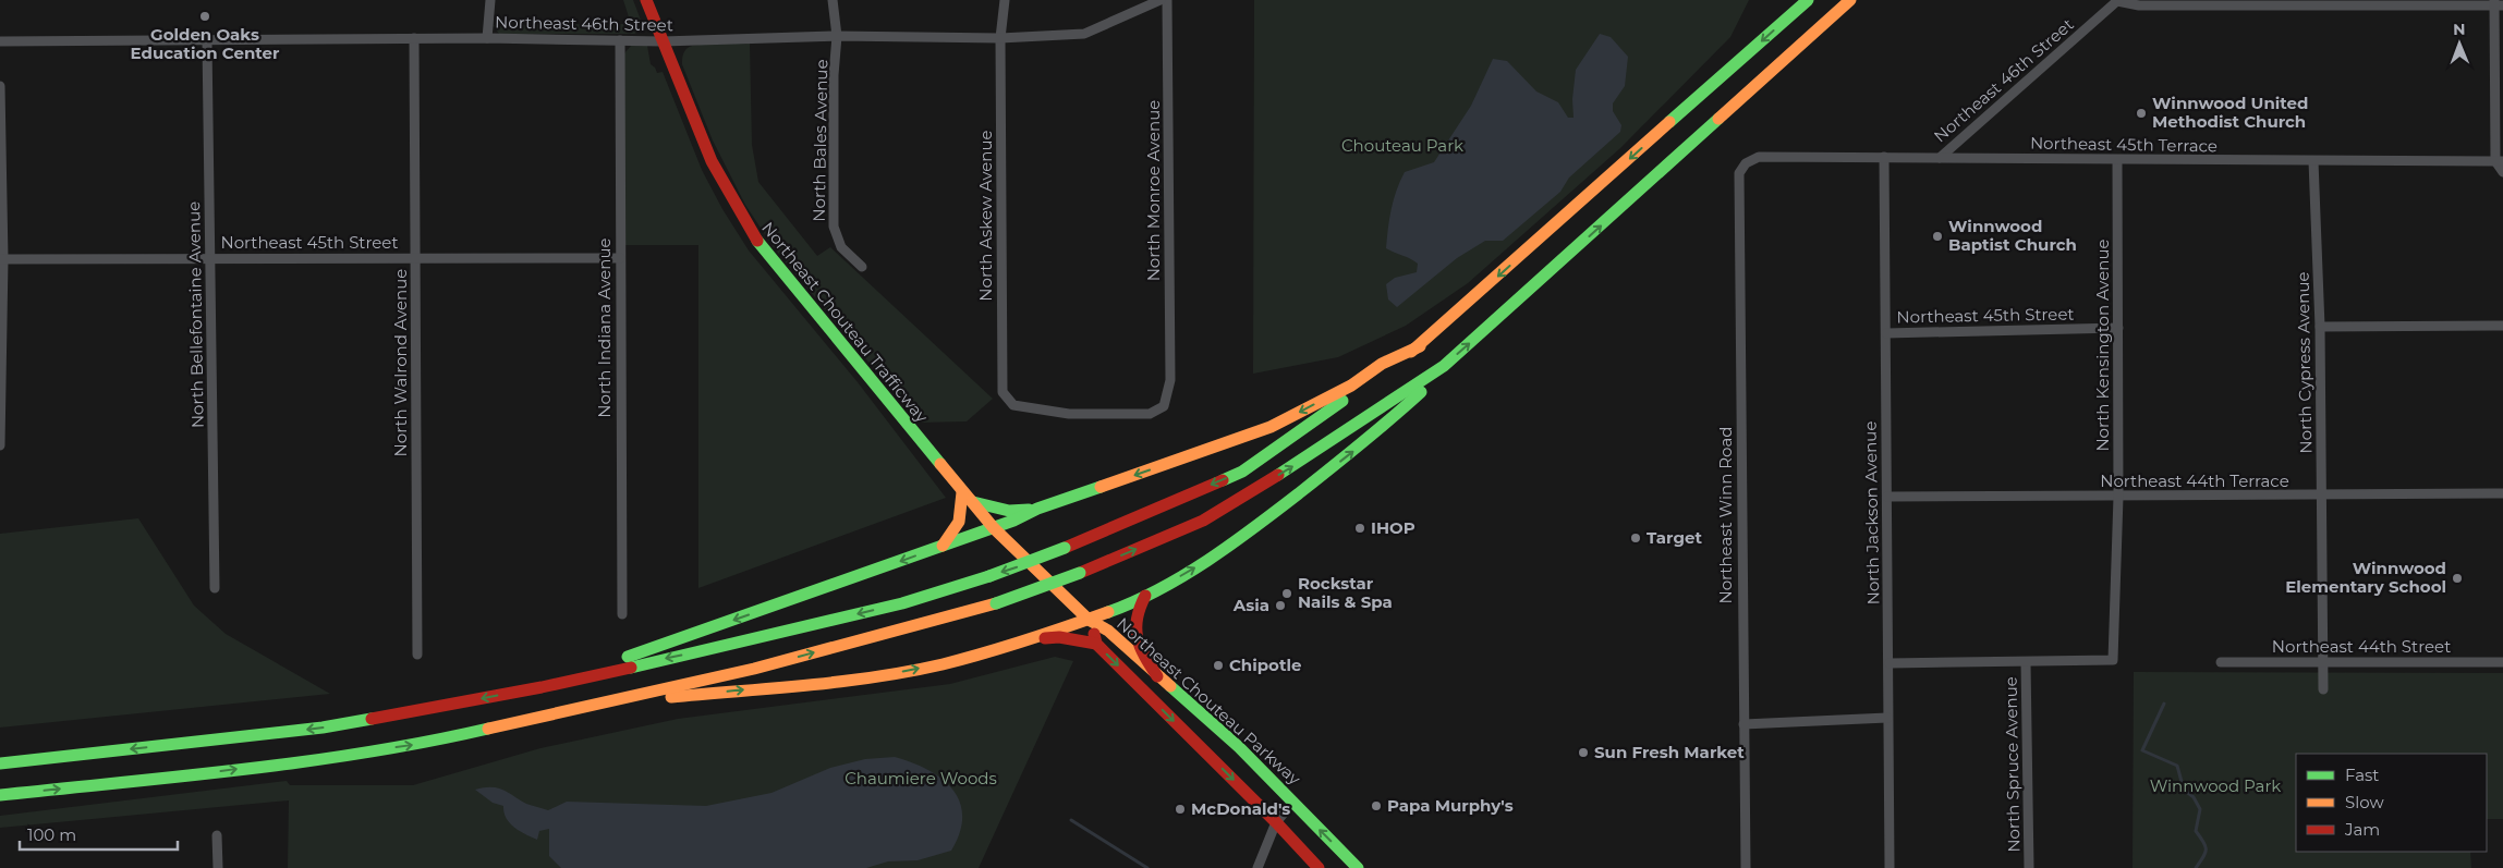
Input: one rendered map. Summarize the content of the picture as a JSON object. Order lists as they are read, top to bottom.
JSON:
{
  "streets": {
    "main road": ["Northeast Chouteau Trafficway", "Northeast Chouteau Parkway"],
    "street": [
      "Northeast 46th Street",
      "North Bales Avenue",
      "Northeast 45th Terrace",
      "North Monroe Avenue",
      "North Askew Avenue",
      "Northeast 45th Street",
      "North Bellefontaine Avenue",
      "North Indiana Avenue",
      "North Kensington Avenue",
      "North Walrond Avenue",
      "North Cypress Avenue",
      "Northeast 44th Terrace",
      "North Jackson Avenue",
      "Northeast Winn Road",
      "Northeast 44th Street",
      "North Spruce Avenue"
    ]
  },
  "crossings": [
    ["Northeast 46th Street", "North Bales Avenue"],
    ["Northeast 46th Street", "Northeast 45th Terrace"],
    ["Northeast 46th Street", "North Askew Avenue"],
    ["Northeast 46th Street", "North Bellefontaine Avenue"],
    ["Northeast 46th Street", "Northeast Chouteau Trafficway"],
    ["Northeast 46th Street", "North Indiana Avenue"],
    ["Northeast 46th Street", "North Walrond Avenue"],
    ["Northeast 45th Terrace", "North Kensington Avenue"],
    ["Northeast 45th Terrace", "North Cypress Avenue"],
    ["Northeast 45th Terrace", "North Jackson Avenue"],
    ["Northeast 45th Terrace", "Northeast Winn Road"],
    ["North Monroe Avenue", "North Askew Avenue"],
    ["Northeast 45th Street", "North Bellefontaine Avenue"],
    ["Northeast 45th Street", "North Indiana Avenue"],
    ["Northeast 45th Street", "North Kensington Avenue"],
    ["Northeast 45th Street", "North Walrond Avenue"],
    ["Northeast 45th Street", "North Jackson Avenue"],
    ["Northeast Chouteau Trafficway", "Northeast Chouteau Parkway"],
    ["North Kensington Avenue", "Northeast 44th Terrace"],
    ["North Kensington Avenue", "North Spruce Avenue"],
    ["North Cypress Avenue", "Northeast 44th Terrace"],
    ["North Cypress Avenue", "Northeast 44th Street"],
    ["Northeast 44th Terrace", "North Jackson Avenue"]
  ],
  "parks": ["Chouteau Park", "Chaumiere Woods", "Winnwood Park"],
  "places": [
    "Golden Oaks Education Center",
    "Winnwood United Methodist Church",
    "Winnwood Baptist Church",
    "IHOP",
    "Target",
    "Winnwood Elementary School",
    "Rockstar Nails & Spa",
    "Asia",
    "Chipotle",
    "Sun Fresh Market",
    "Papa Murphy's",
    "McDonald's"
  ],
  "legend": ["Fast", "Slow", "Jam"],
  "scale_bar": "100 m",
  "north": "top"
}
